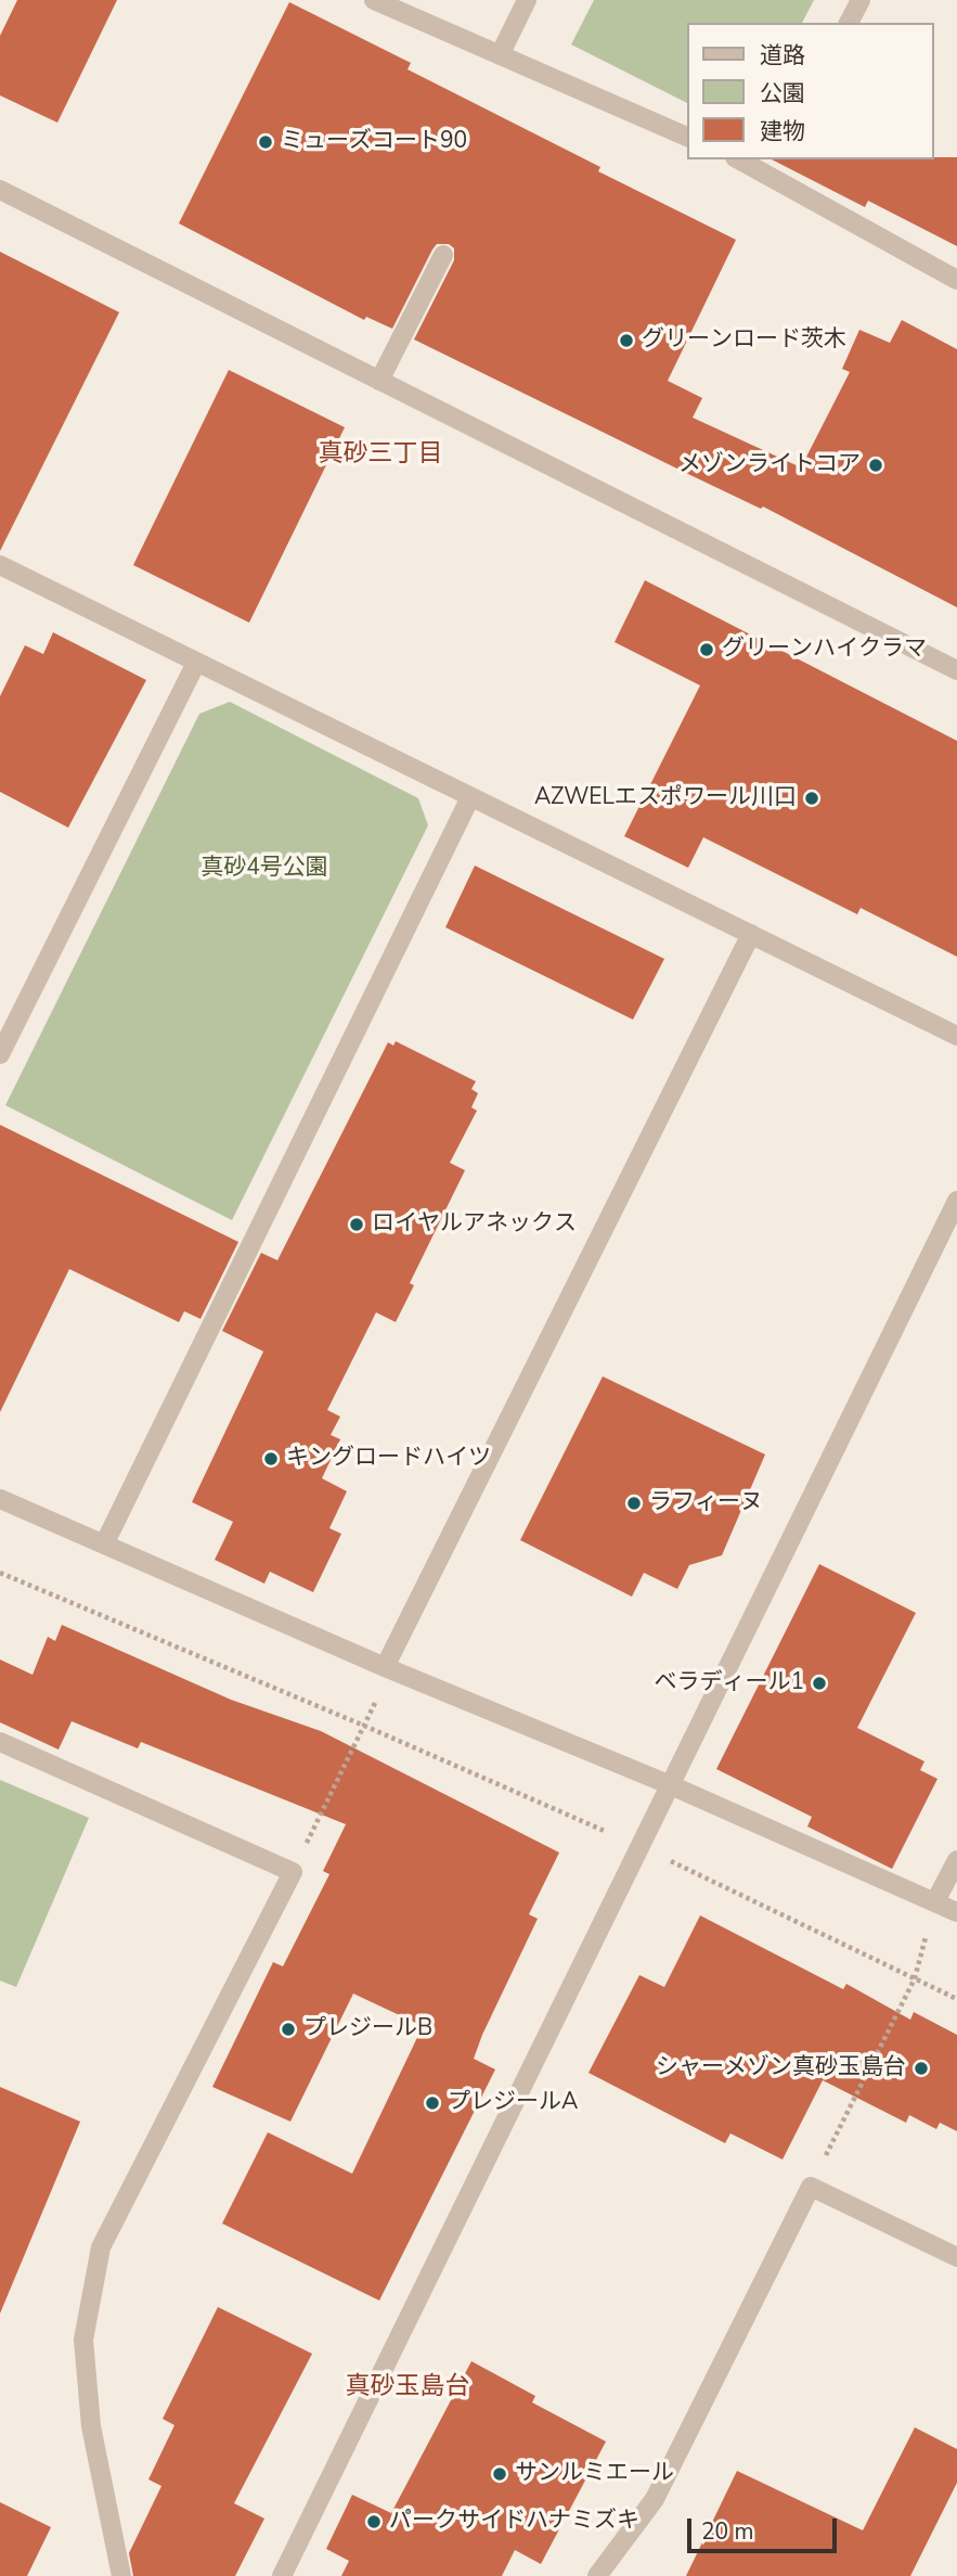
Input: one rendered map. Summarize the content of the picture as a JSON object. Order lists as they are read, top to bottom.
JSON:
{
  "districts": ["真砂三丁目", "真砂玉島台"],
  "parks": ["真砂4号公園"],
  "places": [
    "ミューズコート90",
    "グリーンロード茨木",
    "メゾンライトコア",
    "グリーンハイクラマ",
    "AZWELエスポワール川口",
    "ロイヤルアネックス",
    "キングロードハイツ",
    "ラフィーヌ",
    "ベラディール1",
    "プレジールB",
    "シャーメゾン真砂玉島台",
    "プレジールA",
    "サンルミエール",
    "パークサイドハナミズキ"
  ],
  "legend": ["道路", "公園", "建物"],
  "scale_bar": "20 m"
}
